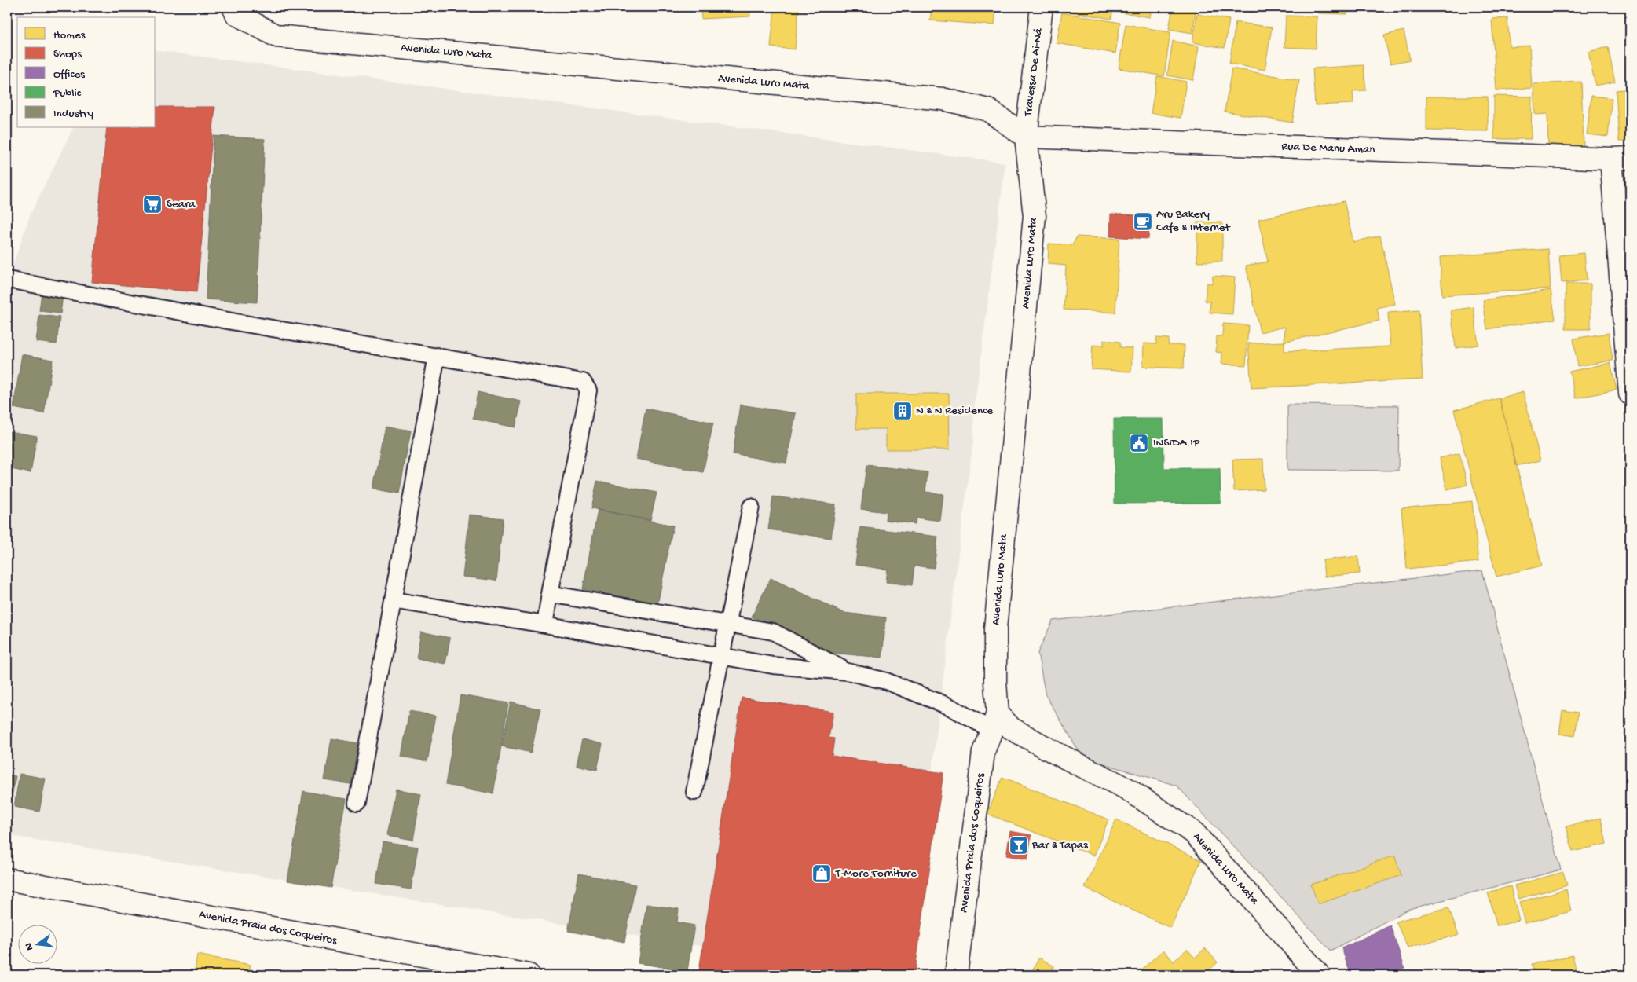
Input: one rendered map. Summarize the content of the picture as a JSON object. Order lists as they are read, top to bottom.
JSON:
{
  "streets": {
    "main road": [
      "Avenida Luro Mata",
      "Travessa De Ai-Ná",
      "Rua De Manu Aman",
      "Avenida Praia dos Coqueiros"
    ]
  },
  "crossings": [
    ["Avenida Luro Mata", "Travessa De Ai-Ná"],
    ["Avenida Luro Mata", "Rua De Manu Aman"],
    ["Avenida Luro Mata", "Avenida Praia dos Coqueiros"],
    ["Travessa De Ai-Ná", "Rua De Manu Aman"]
  ],
  "places": {
    "supermarket": ["Seara"],
    "cafe": ["Aru Bakery Cafe & Internet"],
    "building": ["N & N Residence"],
    "public building": ["INSIDA.IP"],
    "bar": ["Bar & Tapas"],
    "shop": ["T-More Forniture"]
  },
  "legend": [
    "Homes",
    "Shops",
    "Offices",
    "Public",
    "Industry"
  ],
  "north": "left"
}
